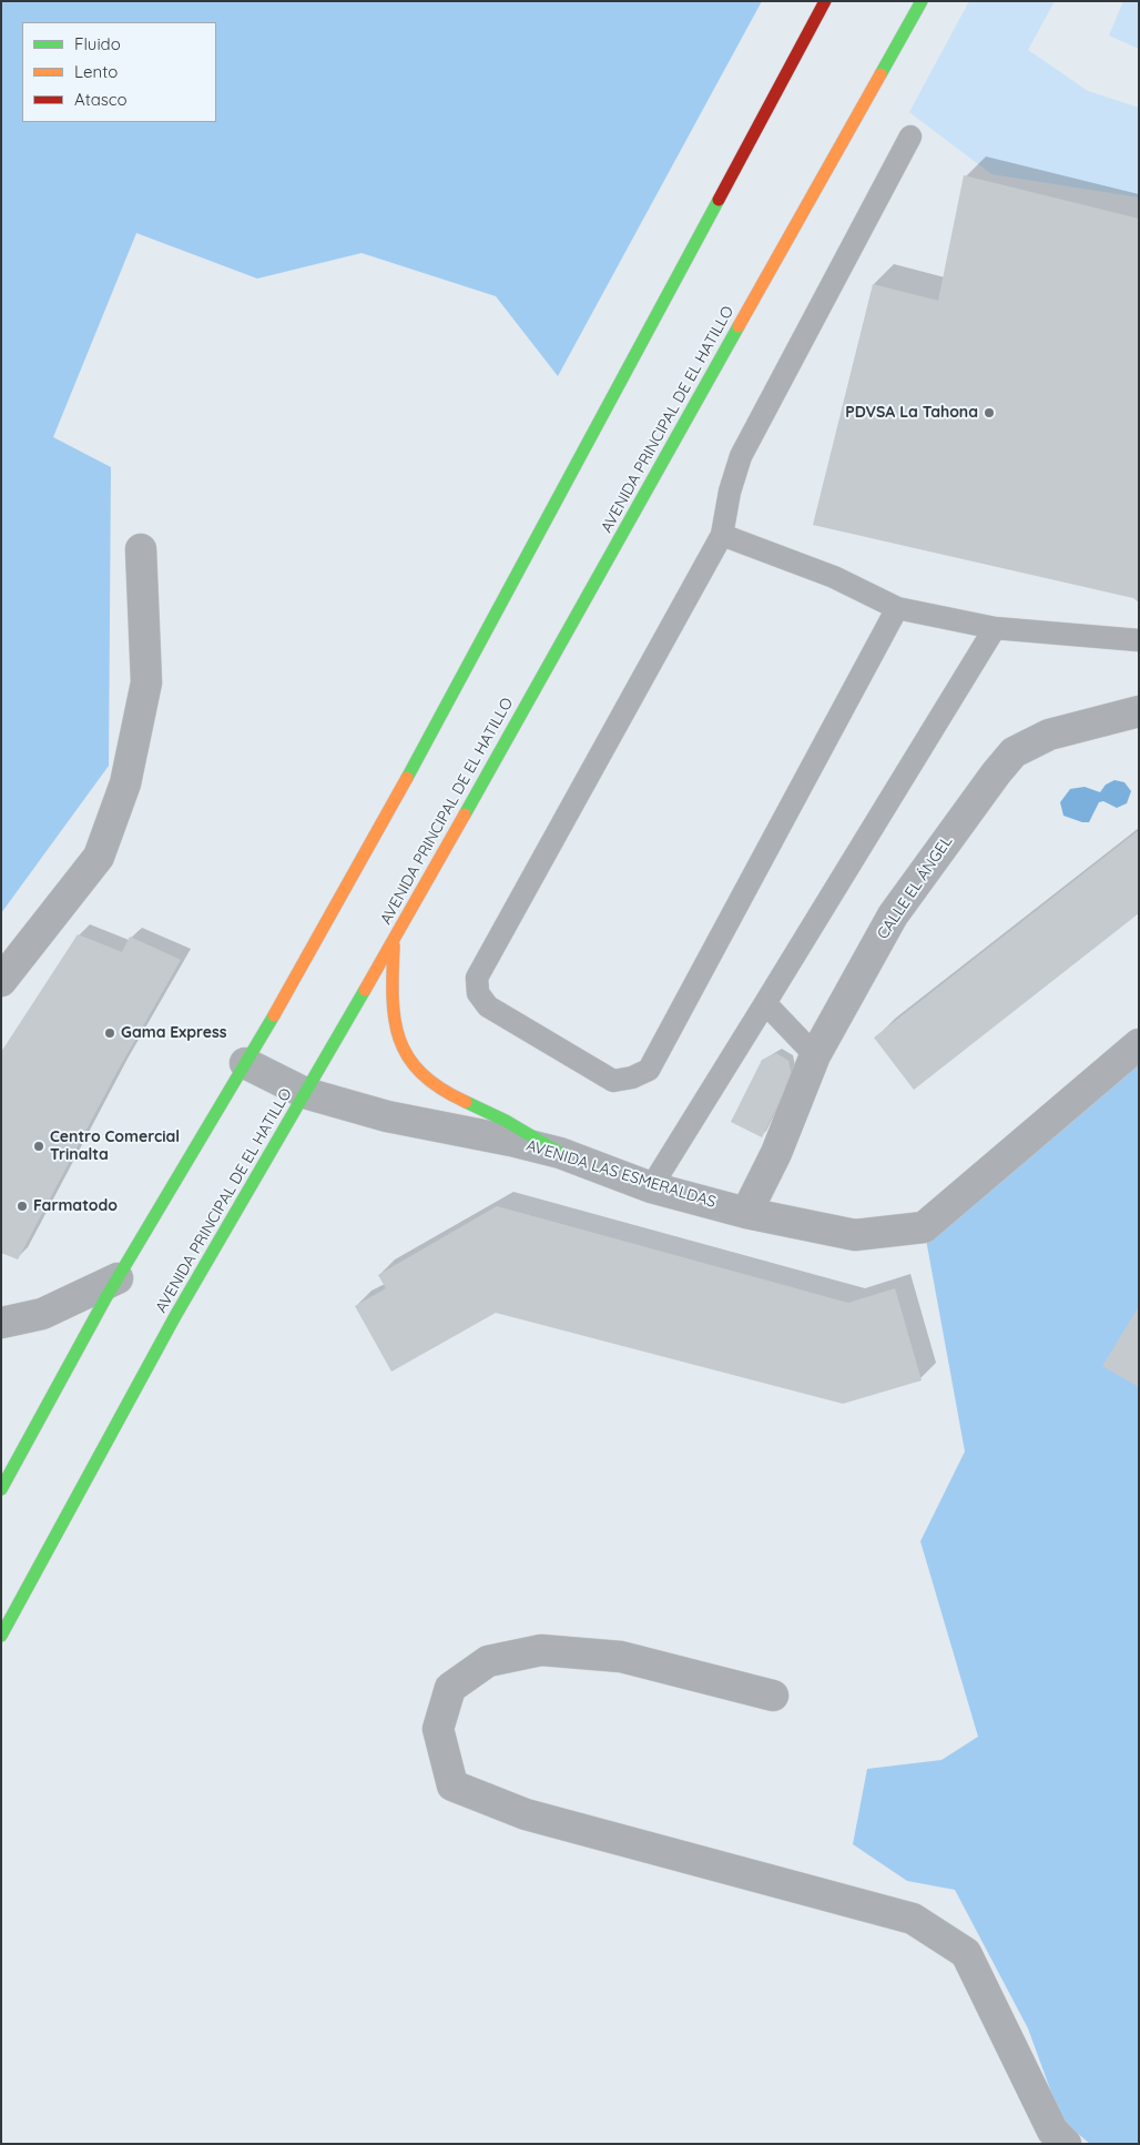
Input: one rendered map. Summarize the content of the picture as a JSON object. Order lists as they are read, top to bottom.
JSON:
{
  "streets": {
    "main road": ["AVENIDA PRINCIPAL DE EL HATILLO"],
    "street": ["CALLE EL ÁNGEL", "AVENIDA LAS ESMERALDAS"]
  },
  "crossings": [
    ["AVENIDA PRINCIPAL DE EL HATILLO", "AVENIDA LAS ESMERALDAS"],
    ["CALLE EL ÁNGEL", "AVENIDA LAS ESMERALDAS"]
  ],
  "places": [
    "PDVSA La Tahona",
    "Gama Express",
    "Centro Comercial Trinalta",
    "Farmatodo"
  ],
  "legend": ["Fluido", "Lento", "Atasco"]
}
